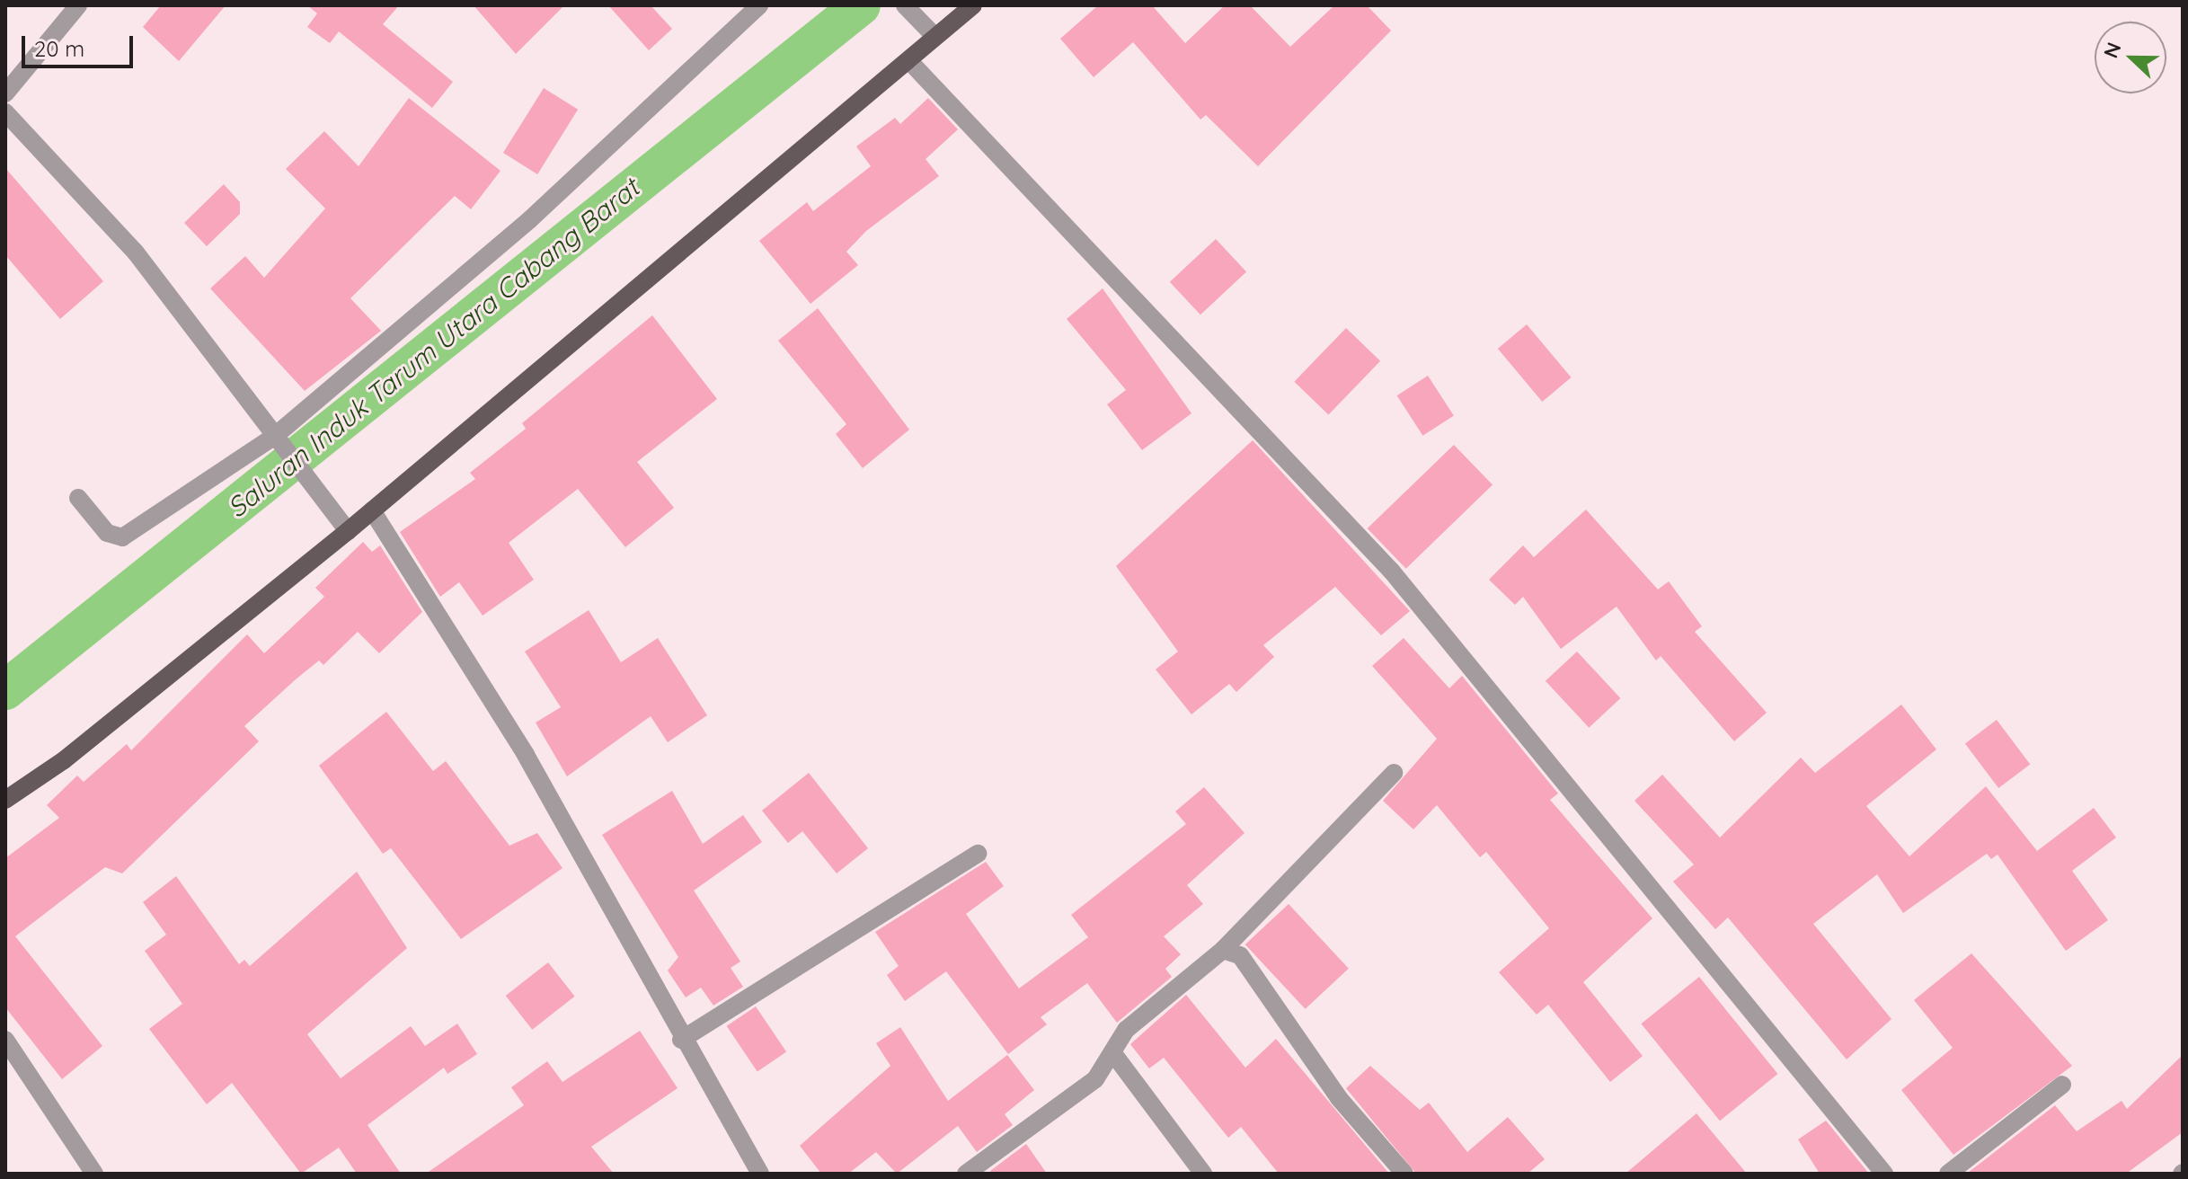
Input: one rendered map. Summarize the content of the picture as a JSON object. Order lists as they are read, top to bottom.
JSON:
{
  "water": ["Saluran Induk Tarum Utara Cabang Barat"],
  "scale_bar": "20 m",
  "north": "left"
}
